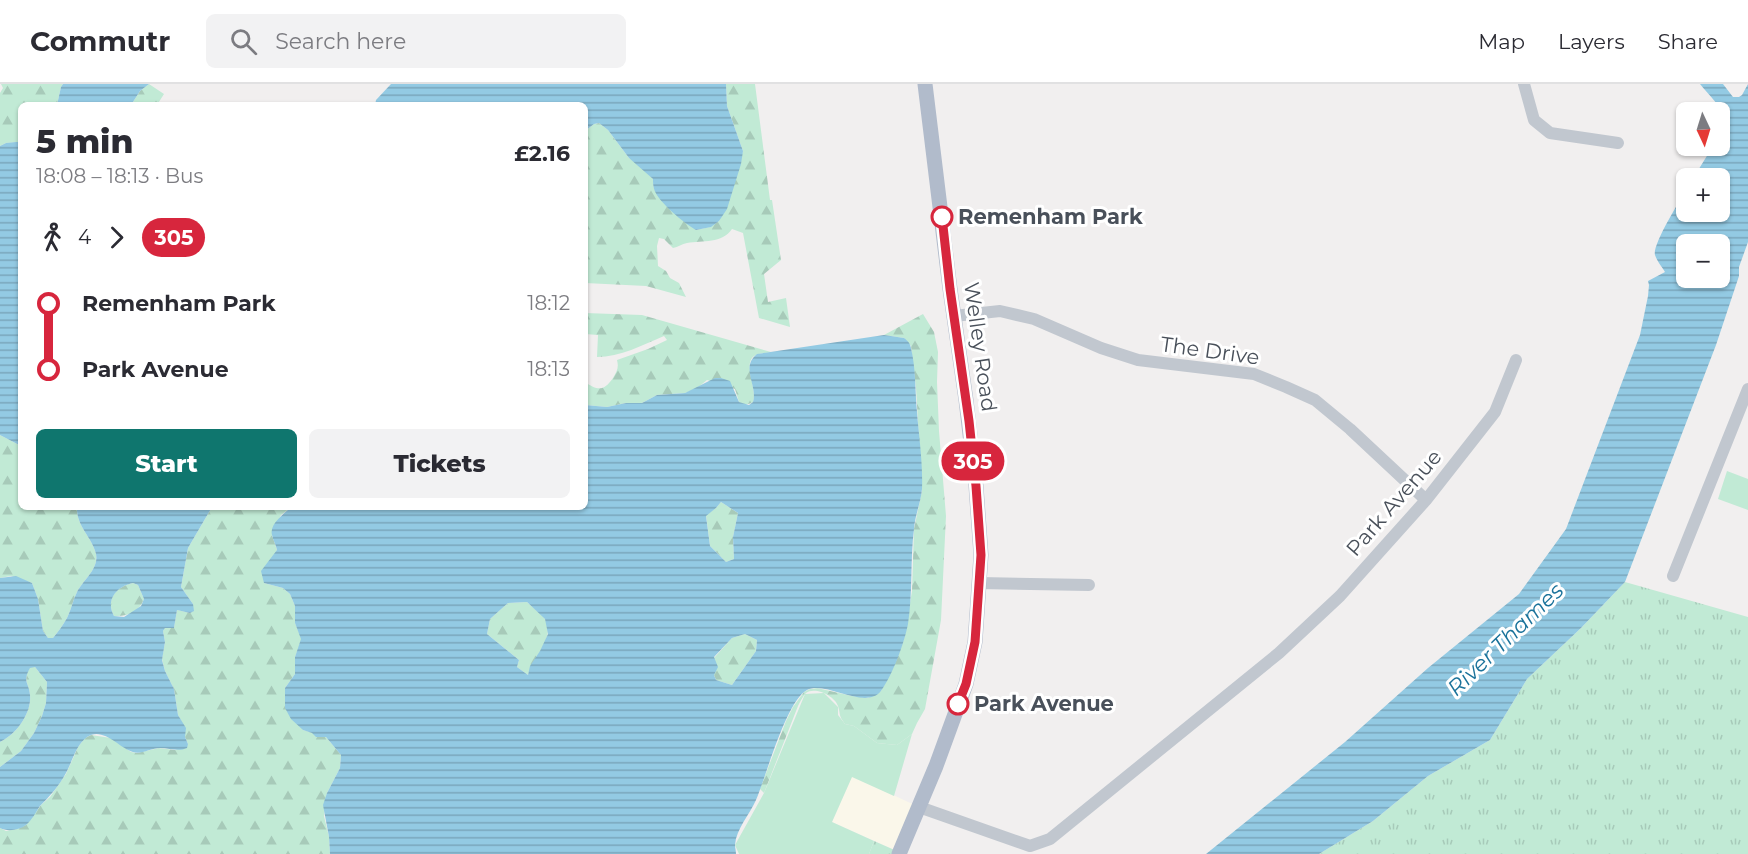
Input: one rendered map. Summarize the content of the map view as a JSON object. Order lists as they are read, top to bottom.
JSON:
{
  "streets": {
    "main road": ["Welley Road"],
    "street": ["The Drive", "Park Avenue"]
  },
  "crossings": [
    ["Welley Road", "The Drive"],
    ["Welley Road", "Park Avenue"],
    ["The Drive", "Park Avenue"]
  ],
  "water": ["River Thames"],
  "places": ["Remenham Park", "Park Avenue"],
  "lines": ["bus line 305"],
  "north": "bottom",
  "page": {
    "header": "Commutr",
    "search": "Search here",
    "nav": ["Map", "Layers", "Share"],
    "on_map": "305",
    "map_buttons": ["+", "−"],
    "heading": ["5 min", "18:08 – 18:13 · Bus", "£2.16"],
    "legs": ["4", "305"],
    "list": [
      {
        "name": "Remenham Park",
        "value": "18:12"
      },
      {
        "name": "Park Avenue",
        "value": "18:13"
      }
    ],
    "buttons": ["Start", "Tickets"]
  }
}
